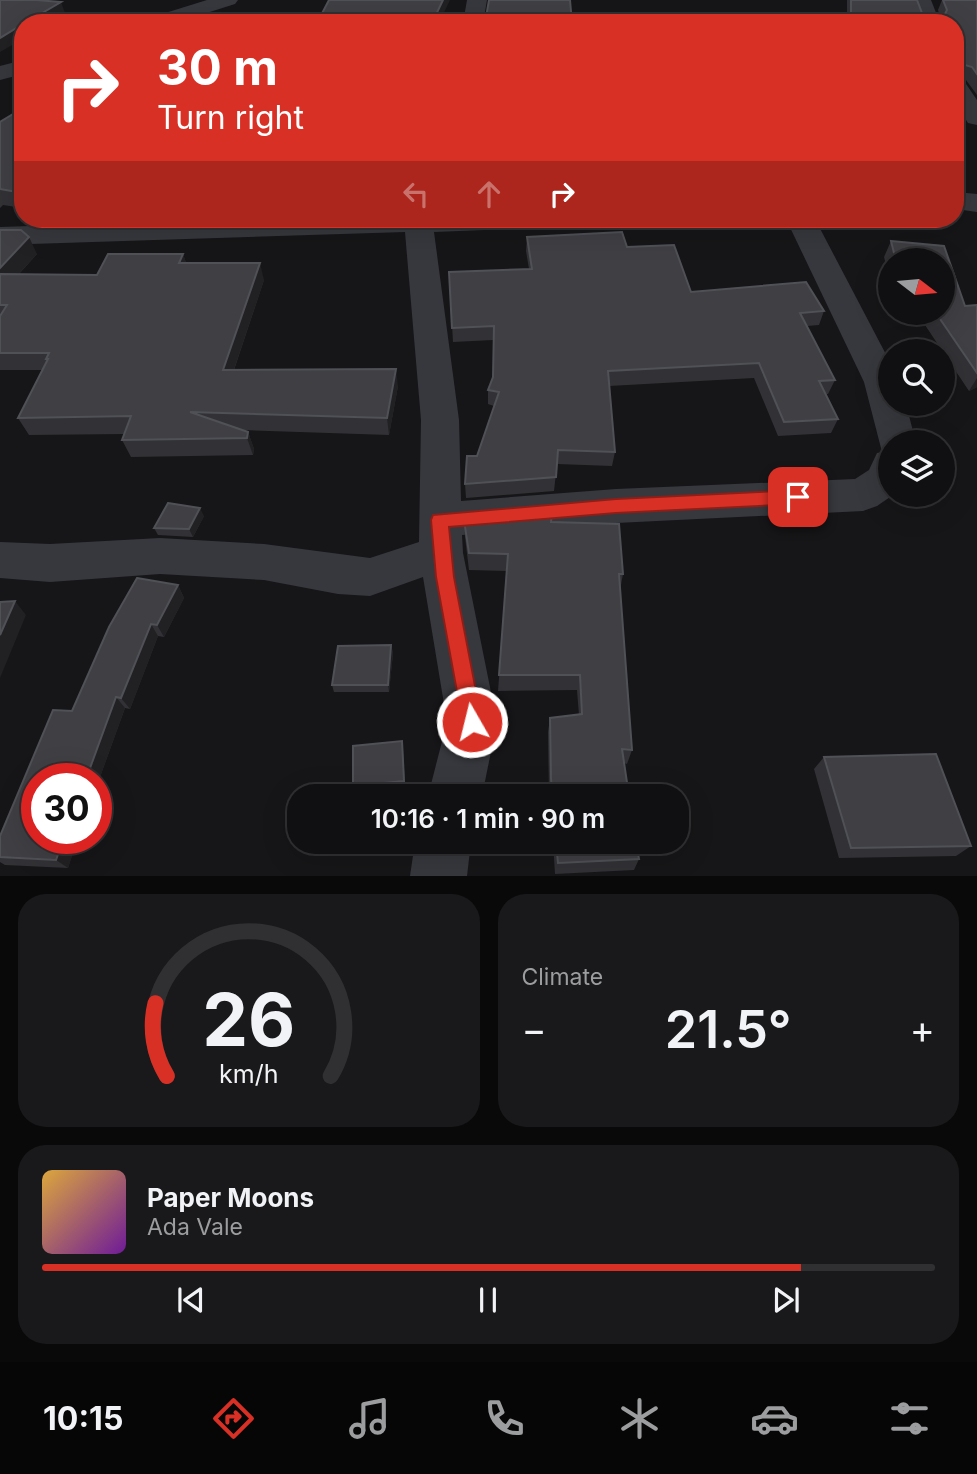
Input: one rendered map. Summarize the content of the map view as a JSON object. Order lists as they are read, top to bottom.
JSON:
{
  "north": "right",
  "page": {
    "turn": ["30 m", "Turn right"],
    "limit": "30",
    "trip": "10:16 · 1 min · 90 m",
    "tile": "Climate",
    "heat": ["−", "21.5°", "+"],
    "song": ["Paper Moons", "Ada Vale"],
    "tabs": "10:15",
    "gauge": ["26", "km/h"]
  }
}
